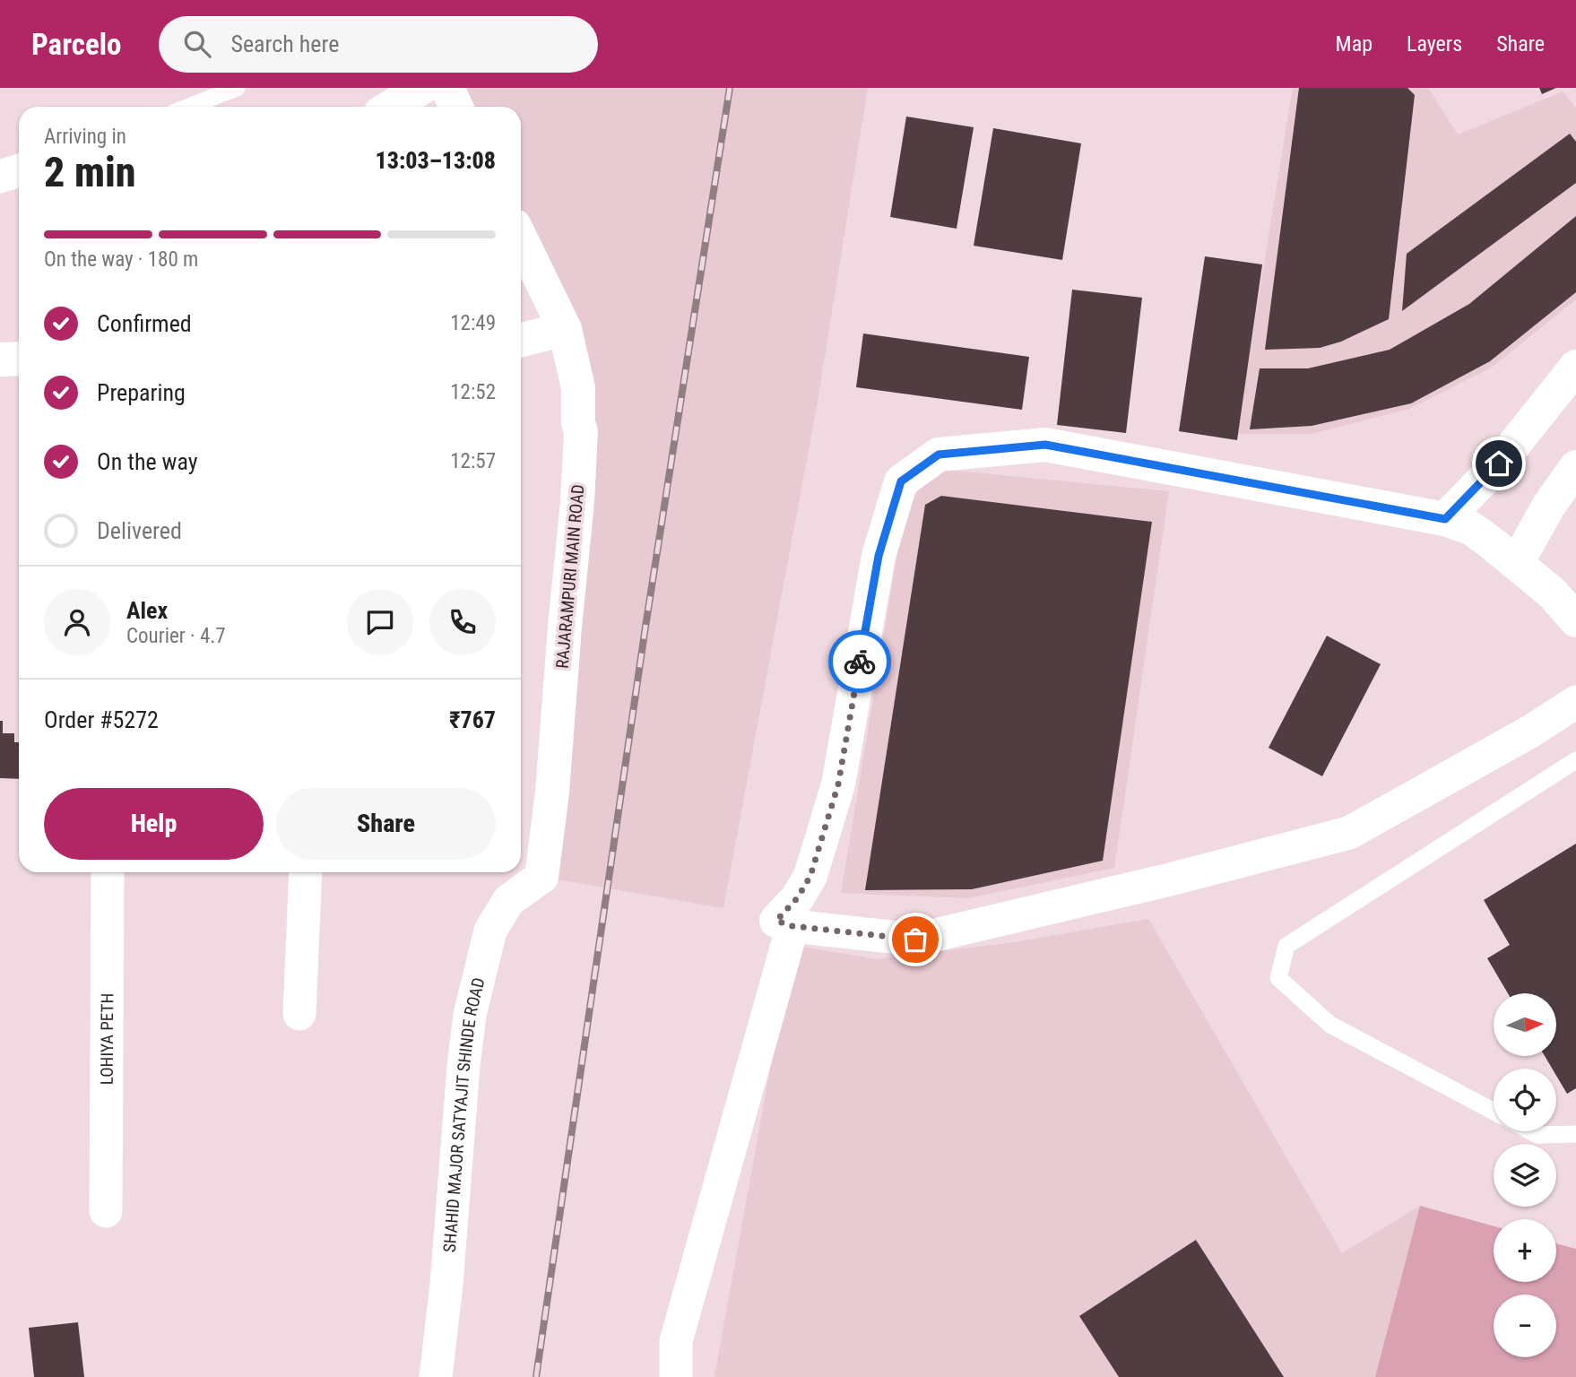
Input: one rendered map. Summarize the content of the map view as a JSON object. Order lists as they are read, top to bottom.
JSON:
{
  "streets": {
    "street": ["RAJARAMPURI MAIN ROAD", "LOHIYA PETH", "SHAHID MAJOR SATYAJIT SHINDE ROAD"]
  },
  "crossings": [
    ["RAJARAMPURI MAIN ROAD", "SHAHID MAJOR SATYAJIT SHINDE ROAD"]
  ],
  "north": "right",
  "page": {
    "header": "Parcelo",
    "search": "Search here",
    "nav": ["Map", "Layers", "Share"],
    "heading": ["2 min", "Arriving in", "13:03–13:08"],
    "panel": [
      "Alex",
      "Courier · 4.7",
      "Order #5272",
      "₹767"
    ],
    "bar": "On the way · 180 m",
    "list": [
      ["Confirmed", "12:49"],
      ["Preparing", "12:52"],
      ["On the way", "12:57"],
      "Delivered"
    ],
    "buttons": ["Help", "Share"],
    "map_buttons": ["+", "−"]
  }
}
